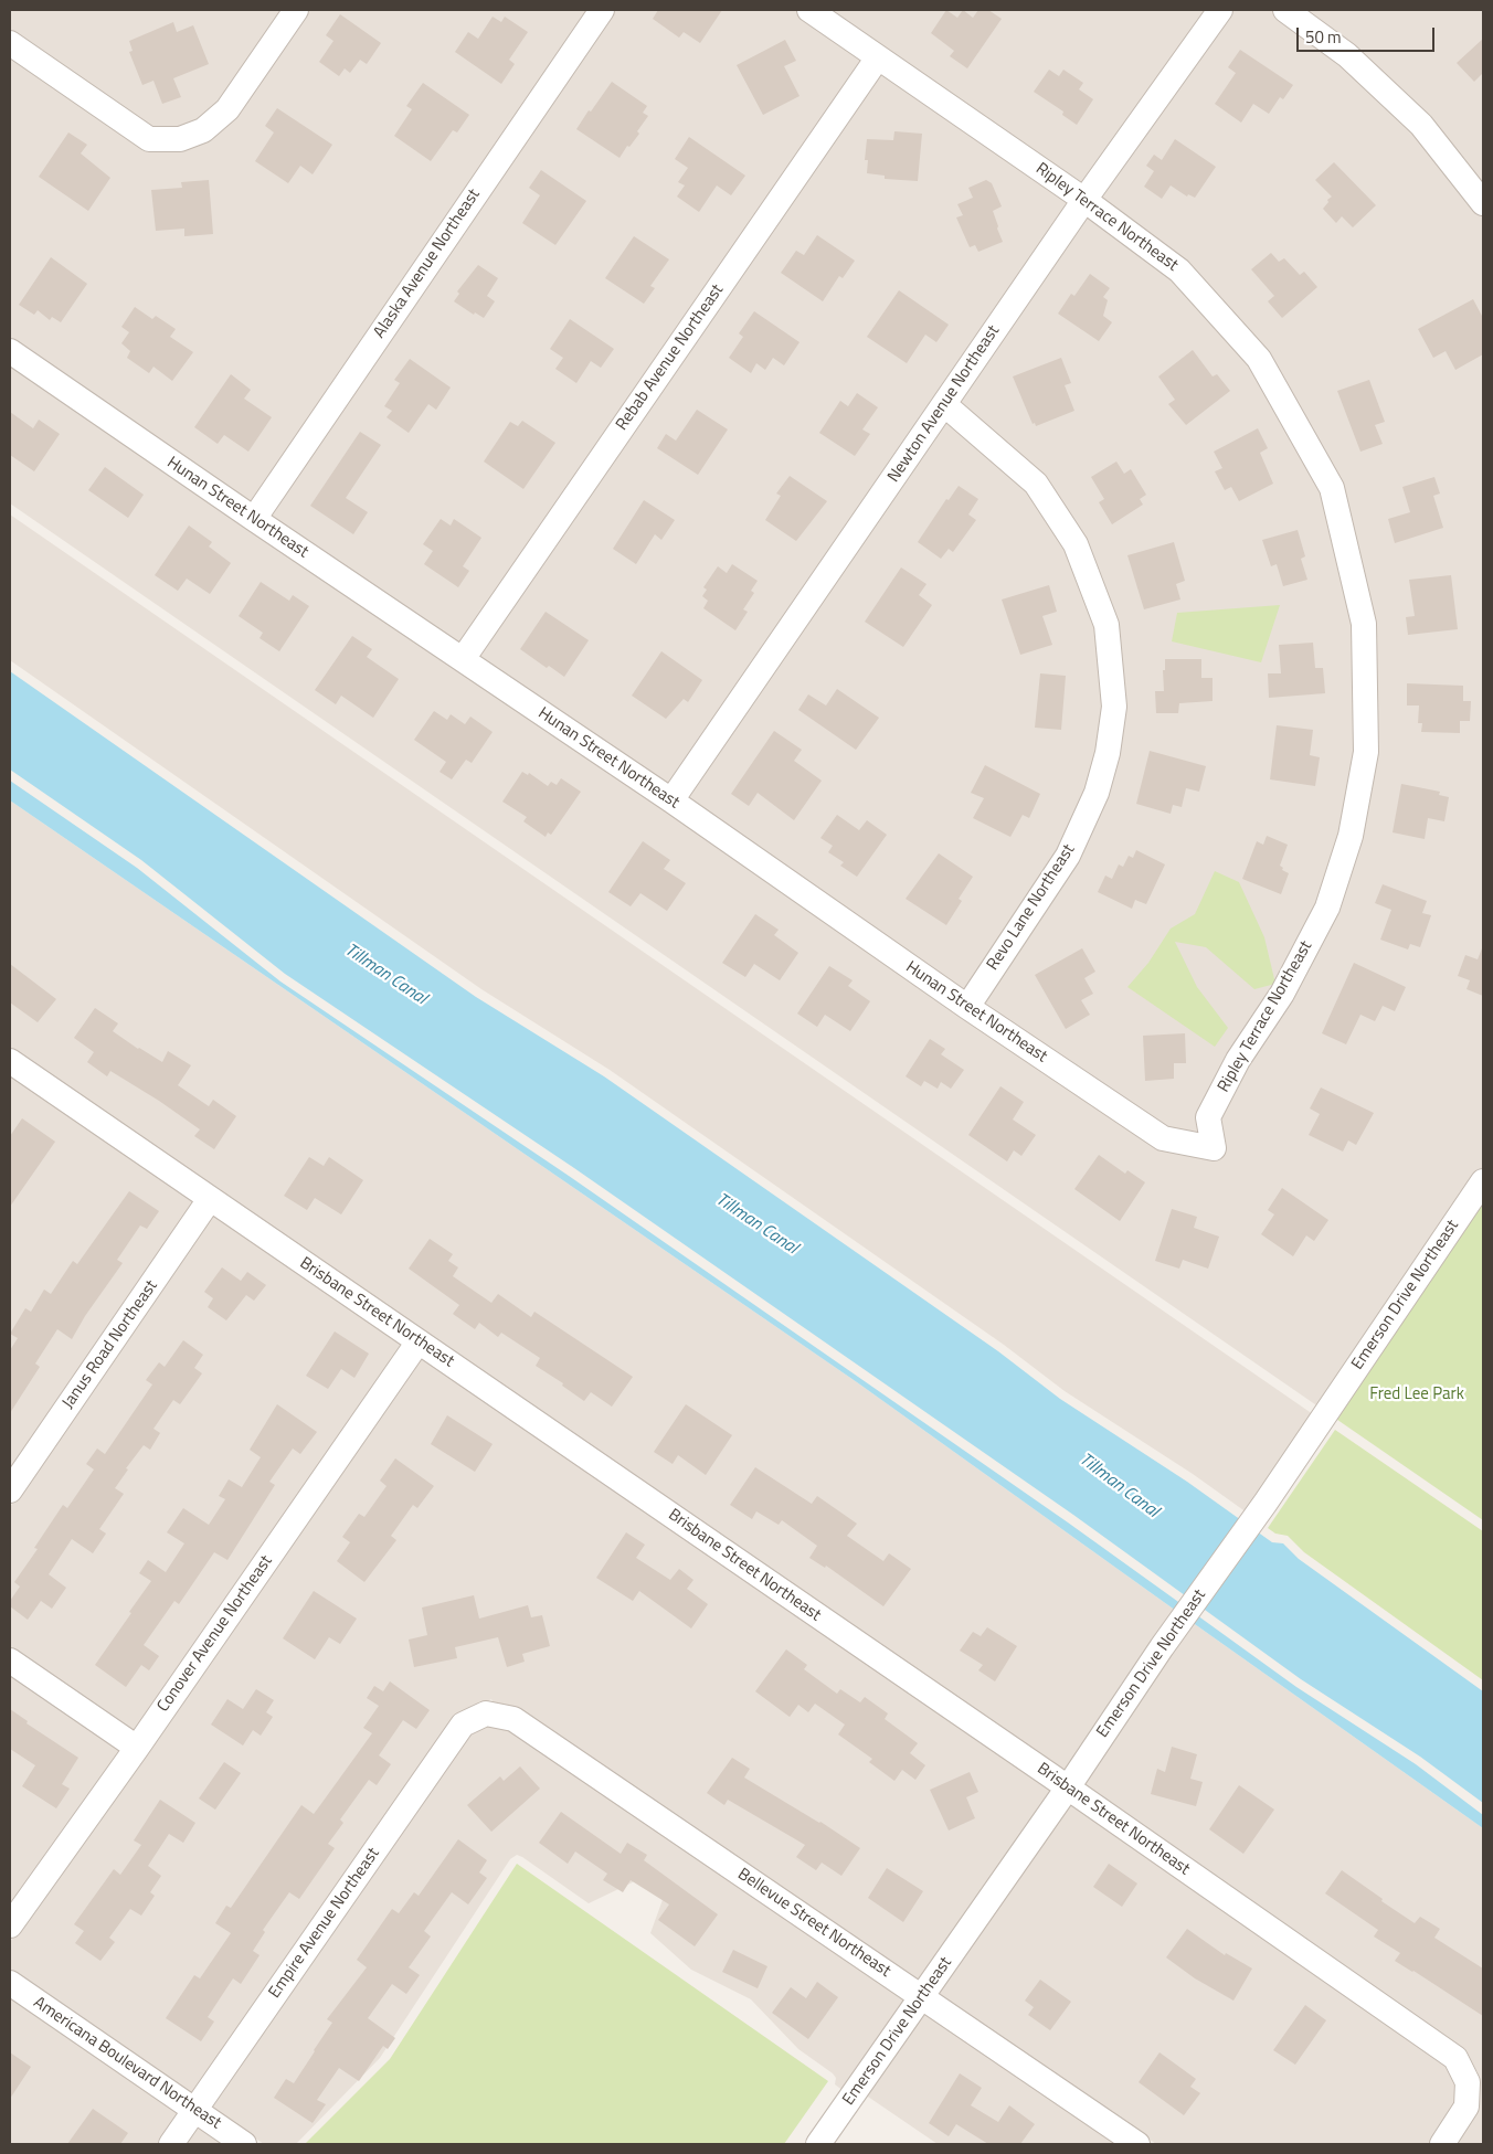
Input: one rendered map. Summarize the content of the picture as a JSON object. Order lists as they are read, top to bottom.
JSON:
{
  "streets": {
    "street": [
      "Ripley Terrace Northeast",
      "Alaska Avenue Northeast",
      "Rebab Avenue Northeast",
      "Newton Avenue Northeast",
      "Hunan Street Northeast",
      "Revo Lane Northeast",
      "Emerson Drive Northeast",
      "Brisbane Street Northeast",
      "Janus Road Northeast",
      "Conover Avenue Northeast",
      "Empire Avenue Northeast",
      "Bellevue Street Northeast",
      "Americana Boulevard Northeast"
    ]
  },
  "crossings": [
    ["Ripley Terrace Northeast", "Rebab Avenue Northeast"],
    ["Ripley Terrace Northeast", "Newton Avenue Northeast"],
    ["Ripley Terrace Northeast", "Hunan Street Northeast"],
    ["Alaska Avenue Northeast", "Hunan Street Northeast"],
    ["Rebab Avenue Northeast", "Hunan Street Northeast"],
    ["Newton Avenue Northeast", "Hunan Street Northeast"],
    ["Newton Avenue Northeast", "Revo Lane Northeast"],
    ["Hunan Street Northeast", "Revo Lane Northeast"],
    ["Emerson Drive Northeast", "Brisbane Street Northeast"],
    ["Emerson Drive Northeast", "Bellevue Street Northeast"],
    ["Brisbane Street Northeast", "Janus Road Northeast"],
    ["Brisbane Street Northeast", "Conover Avenue Northeast"],
    ["Empire Avenue Northeast", "Bellevue Street Northeast"],
    ["Empire Avenue Northeast", "Americana Boulevard Northeast"]
  ],
  "water": ["Tillman Canal"],
  "parks": ["Fred Lee Park"],
  "scale_bar": "50 m"
}
